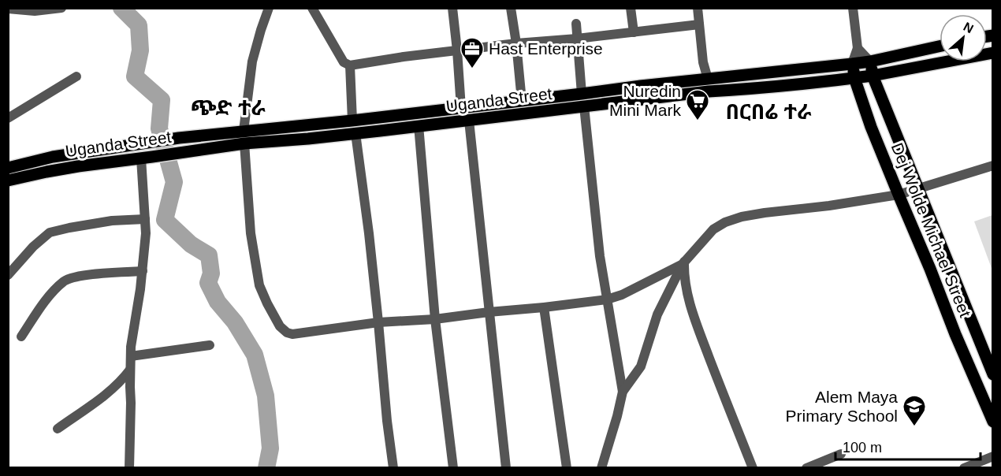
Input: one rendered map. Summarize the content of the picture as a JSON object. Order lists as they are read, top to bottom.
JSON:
{
  "streets": {
    "main road": ["Uganda Street", "Dej Wolde Michael Street"]
  },
  "crossings": [
    ["Uganda Street", "Dej Wolde Michael Street"]
  ],
  "districts": ["ጭድ ተራ", "በርበሬ ተራ"],
  "places": {
    "office": ["Hast Enterprise"],
    "supermarket": ["Nuredin Mini Mark"],
    "school or university": ["Alem Maya Primary School"]
  },
  "scale_bar": "100 m",
  "north": "top right"
}
